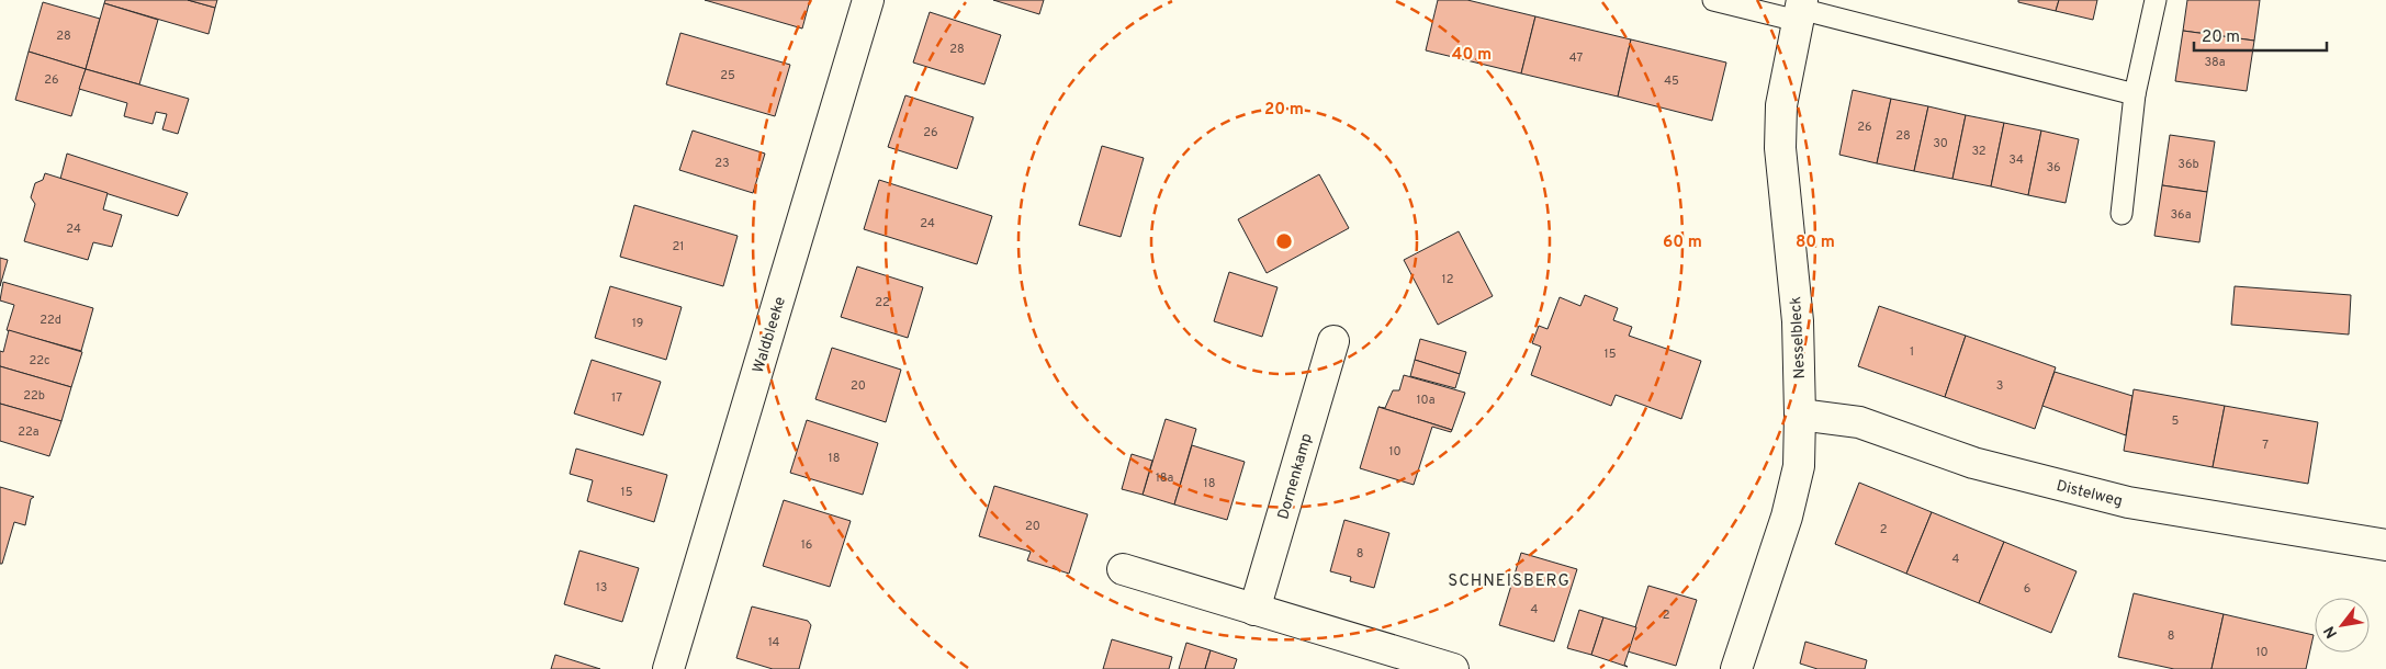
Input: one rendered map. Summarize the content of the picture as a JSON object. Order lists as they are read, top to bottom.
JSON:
{
  "streets": {
    "street": [
      "Waldbleeke",
      "Nesselbleck",
      "Dornenkamp",
      "Distelweg"
    ]
  },
  "crossings": [
    ["Nesselbleck", "Distelweg"]
  ],
  "districts": ["SCHNEISBERG"],
  "house_numbers": [
    "28",
    "28",
    "47",
    "38a",
    "25",
    "26",
    "45",
    "26",
    "26",
    "28",
    "30",
    "32",
    "34",
    "23",
    "36b",
    "36",
    "36a",
    "24",
    "24",
    "21",
    "12",
    "22",
    "22d",
    "19",
    "1",
    "15",
    "22c",
    "20",
    "3",
    "22b",
    "17",
    "10a",
    "5",
    "22a",
    "7",
    "10",
    "18",
    "18a",
    "18",
    "15",
    "20",
    "2",
    "16",
    "8",
    "4",
    "13",
    "6",
    "4",
    "2",
    "8",
    "14",
    "10"
  ],
  "scale_bar": "20 m",
  "north": "bottom left",
  "rings": [
    "40 m",
    "20 m",
    "60 m",
    "80 m"
  ]
}
